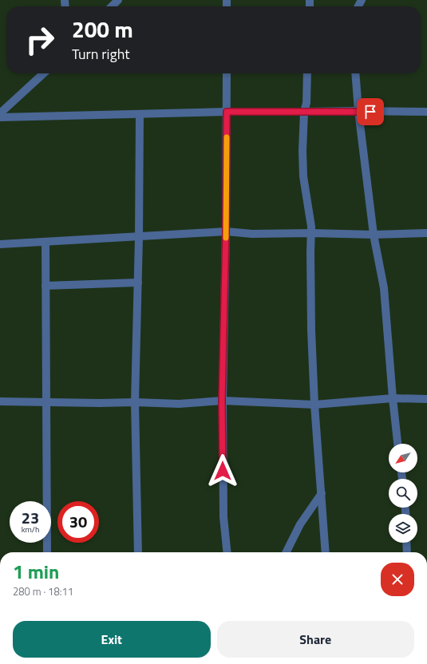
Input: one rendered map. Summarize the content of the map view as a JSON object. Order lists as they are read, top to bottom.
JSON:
{
  "north": "bottom left",
  "page": {
    "turn": ["200 m", "Turn right"],
    "speed": "23 km/h",
    "limit": "30",
    "heading": ["1 min", "280 m · 18:11"],
    "buttons": ["Exit", "Share"]
  }
}
